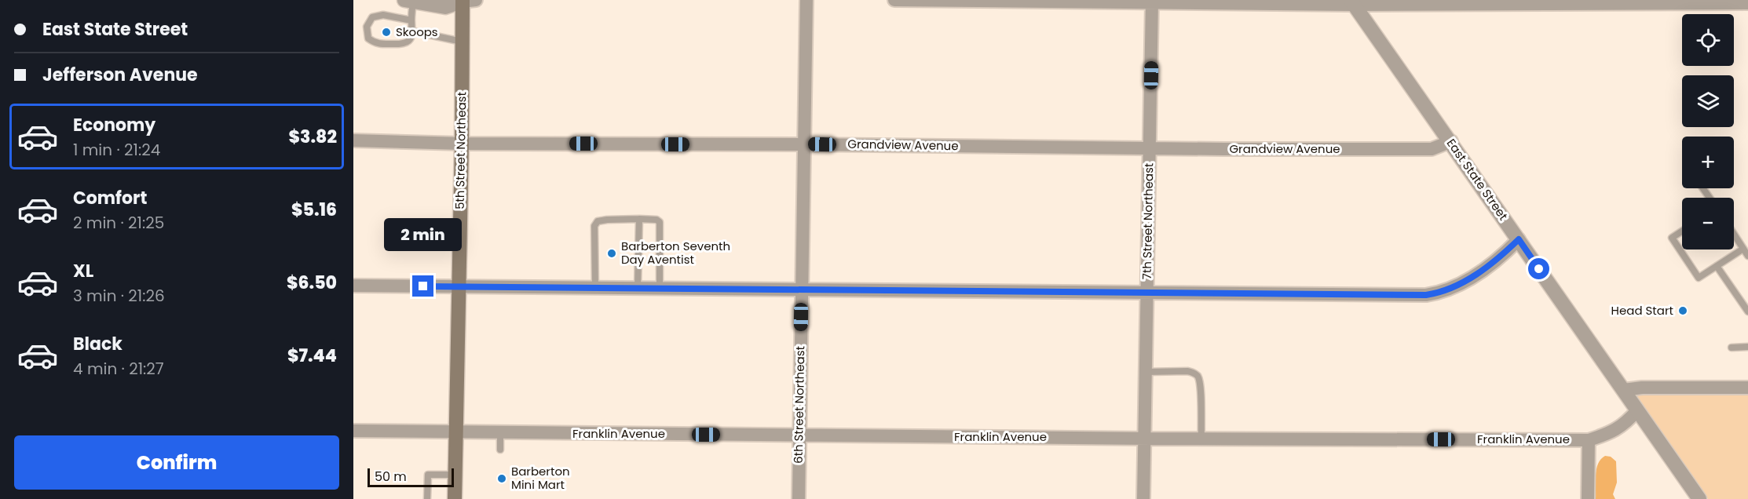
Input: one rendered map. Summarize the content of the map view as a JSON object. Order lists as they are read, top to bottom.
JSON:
{
  "streets": {
    "main road": ["5th Street Northeast"],
    "street": [
      "Grandview Avenue",
      "East State Street",
      "7th Street Northeast",
      "6th Street Northeast",
      "Franklin Avenue"
    ]
  },
  "crossings": [
    ["Grandview Avenue", "5th Street Northeast"],
    ["Grandview Avenue", "East State Street"],
    ["Grandview Avenue", "7th Street Northeast"],
    ["Grandview Avenue", "6th Street Northeast"],
    ["5th Street Northeast", "Franklin Avenue"],
    ["East State Street", "Franklin Avenue"],
    ["7th Street Northeast", "Franklin Avenue"],
    ["6th Street Northeast", "Franklin Avenue"]
  ],
  "places": [
    "Skoops",
    "Barberton Seventh Day Aventist",
    "Head Start",
    "Barberton Mini Mart"
  ],
  "scale_bar": "50 m",
  "page": {
    "banner": ["East State Street", "Jefferson Avenue"],
    "map_buttons": ["+", "−"],
    "list": [
      {
        "name": "Economy",
        "note": "1 min · 21:24",
        "value": "$3.82"
      },
      {
        "name": "Comfort",
        "note": "2 min · 21:25",
        "value": "$5.16"
      },
      {
        "name": "XL",
        "note": "3 min · 21:26",
        "value": "$6.50"
      },
      {
        "name": "Black",
        "note": "4 min · 21:27",
        "value": "$7.44"
      }
    ],
    "bubble": "2 min",
    "buttons": "Confirm",
    "scale": "50 m"
  }
}
